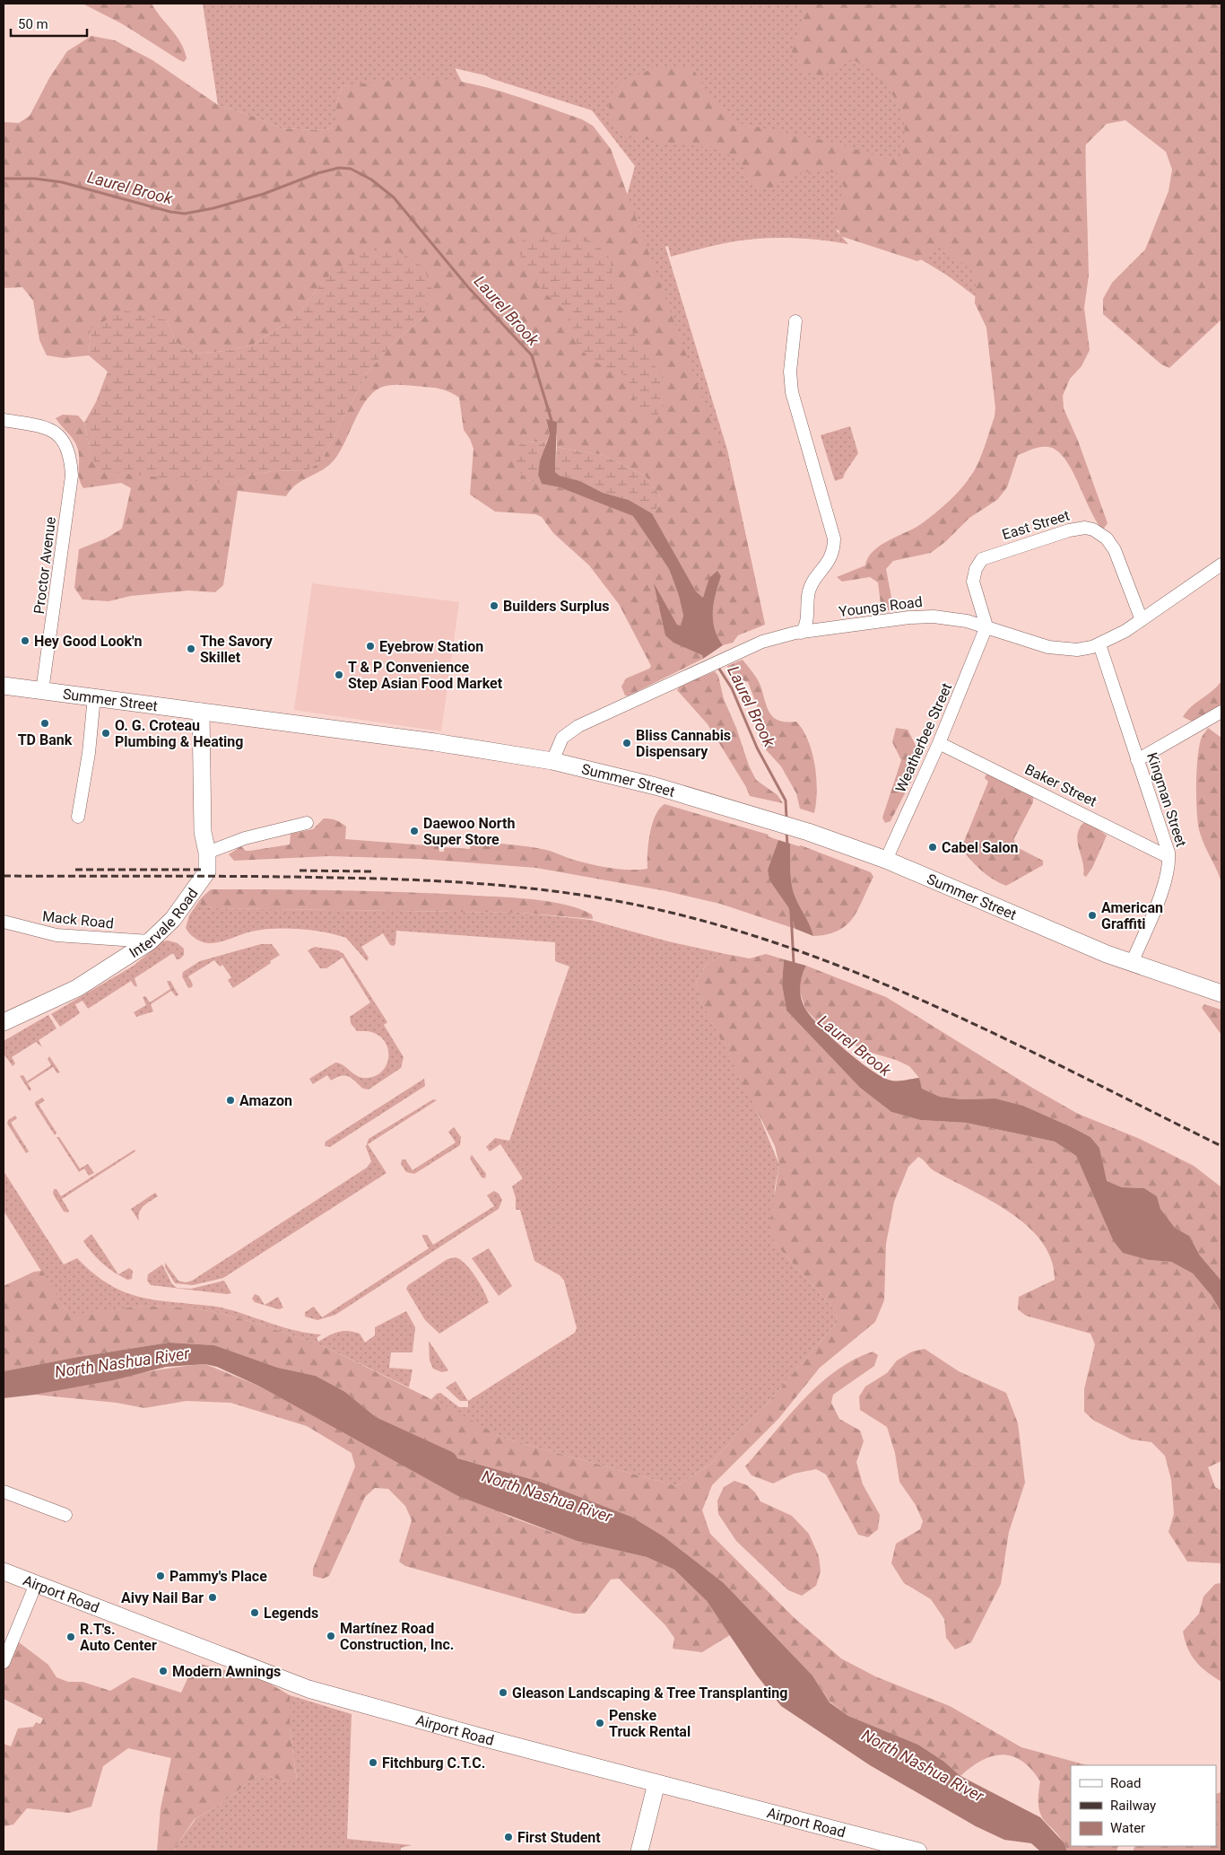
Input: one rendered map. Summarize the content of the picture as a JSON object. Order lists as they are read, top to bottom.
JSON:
{
  "streets": {
    "main road": ["Summer Street", "Intervale Road", "Airport Road"],
    "street": [
      "East Street",
      "Proctor Avenue",
      "Youngs Road",
      "Weatherbee Street",
      "Baker Street",
      "Kingman Street",
      "Mack Road"
    ]
  },
  "crossings": [
    ["East Street", "Youngs Road"],
    ["East Street", "Weatherbee Street"],
    ["East Street", "Kingman Street"],
    ["Proctor Avenue", "Summer Street"],
    ["Youngs Road", "Summer Street"],
    ["Youngs Road", "Weatherbee Street"],
    ["Youngs Road", "Kingman Street"],
    ["Summer Street", "Weatherbee Street"],
    ["Summer Street", "Kingman Street"],
    ["Summer Street", "Intervale Road"],
    ["Weatherbee Street", "Baker Street"],
    ["Weatherbee Street", "Kingman Street"],
    ["Baker Street", "Kingman Street"],
    ["Mack Road", "Intervale Road"]
  ],
  "water": ["Laurel Brook", "North Nashua River"],
  "places": [
    "Builders Surplus",
    "Hey Good Look'n",
    "Eyebrow Station",
    "The Savory Skillet",
    "T & P Convenience Step Asian Food Market",
    "TD Bank",
    "O. G. Croteau Plumbing & Heating",
    "Bliss Cannabis Dispensary",
    "Daewoo North Super Store",
    "Cabel Salon",
    "American Graffiti",
    "Amazon",
    "Pammy's Place",
    "Aivy Nail Bar",
    "Legends",
    "Martínez Road Construction, Inc.",
    "R.T's. Auto Center",
    "Modern Awnings",
    "Gleason Landscaping & Tree Transplanting",
    "Penske Truck Rental",
    "Fitchburg C.T.C.",
    "First Student"
  ],
  "legend": ["Road", "Railway", "Water"],
  "scale_bar": "50 m"
}
